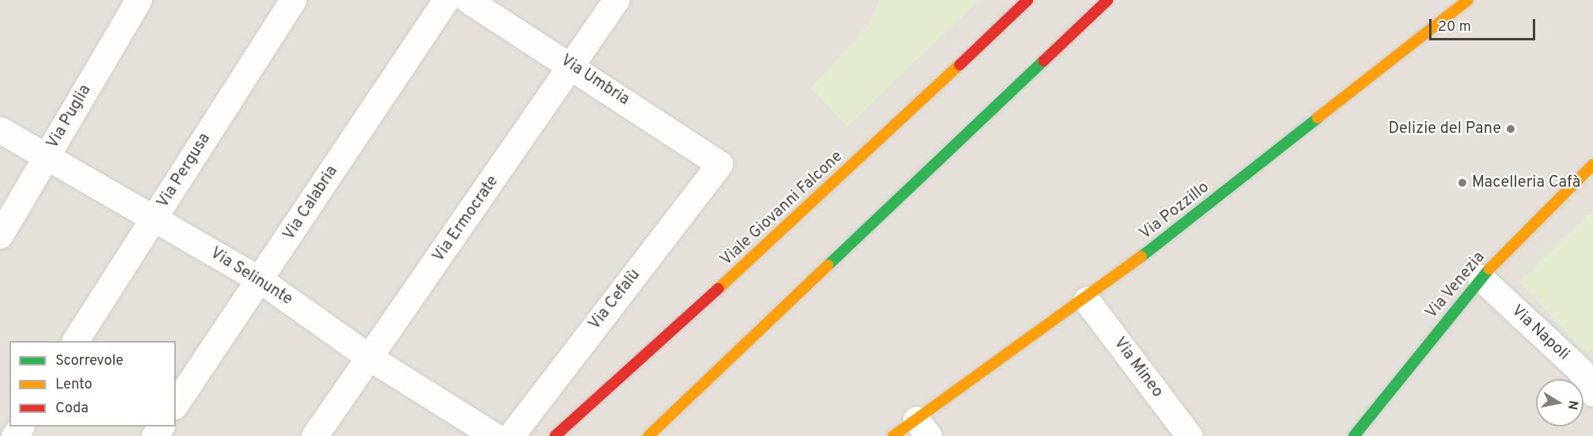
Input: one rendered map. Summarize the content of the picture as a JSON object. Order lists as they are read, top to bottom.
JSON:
{
  "streets": {
    "street": [
      "Via Umbria",
      "Via Puglia",
      "Via Pergusa",
      "Via Calabria",
      "Viale Giovanni Falcone",
      "Via Pozzillo",
      "Via Ermocrate",
      "Via Selinunte",
      "Via Venezia",
      "Via Cefalù",
      "Via Napoli",
      "Via Mineo"
    ]
  },
  "crossings": [
    ["Via Umbria", "Via Ermocrate"],
    ["Via Umbria", "Via Cefalù"],
    ["Via Puglia", "Via Selinunte"],
    ["Via Pergusa", "Via Selinunte"],
    ["Via Calabria", "Via Selinunte"],
    ["Via Pozzillo", "Via Mineo"],
    ["Via Ermocrate", "Via Selinunte"],
    ["Via Venezia", "Via Napoli"]
  ],
  "places": ["Delizie del Pane", "Macelleria Cafà"],
  "legend": ["Scorrevole", "Lento", "Coda"],
  "scale_bar": "20 m",
  "north": "right"
}
